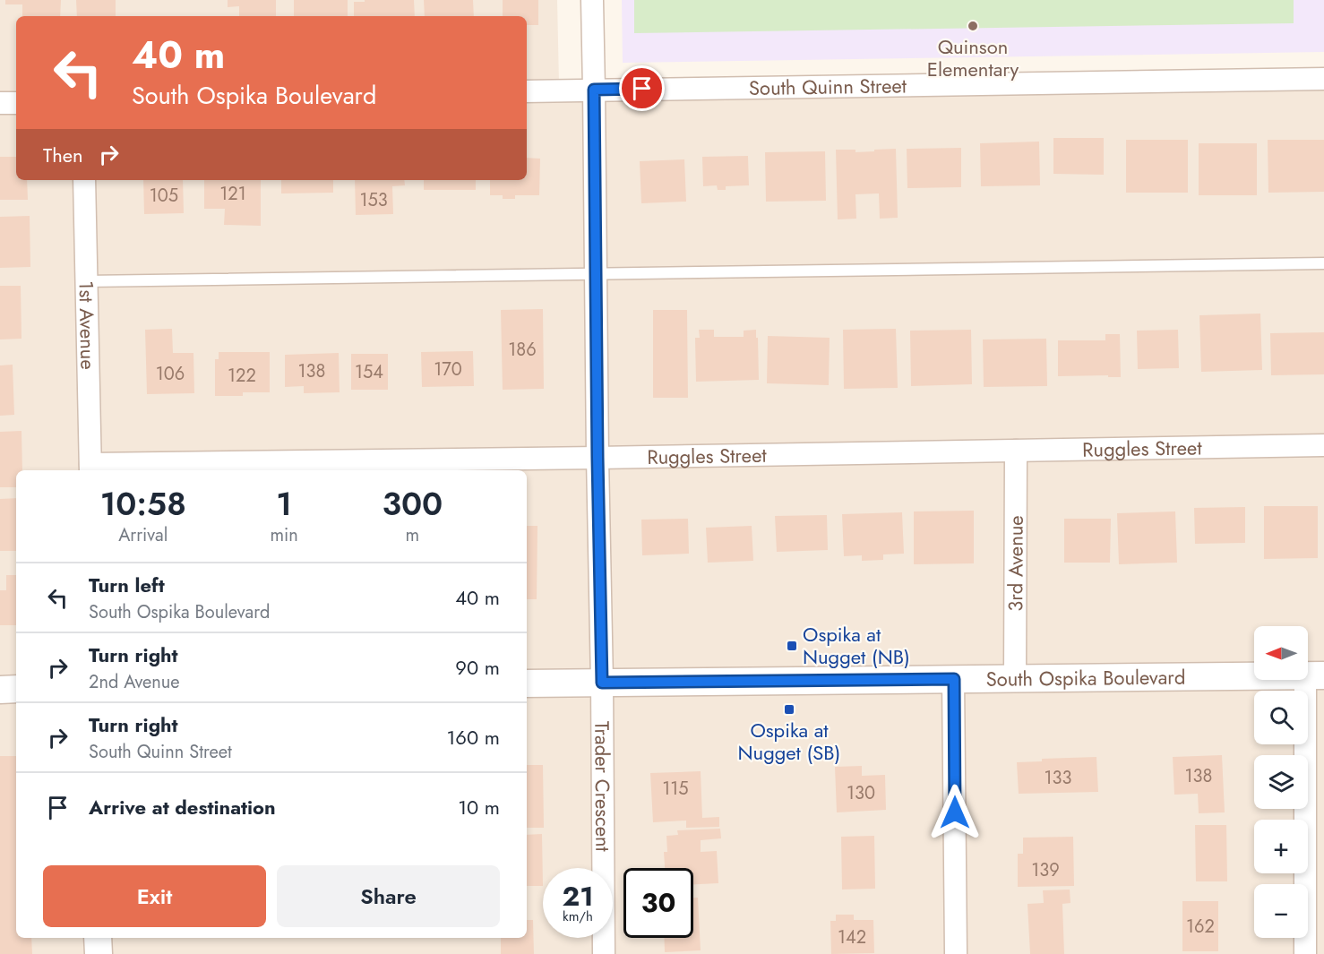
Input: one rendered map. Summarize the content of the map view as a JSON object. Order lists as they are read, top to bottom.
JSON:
{
  "streets": {
    "street": [
      "South Quinn Street",
      "1st Avenue",
      "Ruggles Street",
      "3rd Avenue",
      "South Ospika Boulevard",
      "Trader Crescent"
    ]
  },
  "crossings": [
    ["South Quinn Street", "Trader Crescent"],
    ["1st Avenue", "Ruggles Street"],
    ["Ruggles Street", "3rd Avenue"],
    ["Ruggles Street", "Trader Crescent"],
    ["3rd Avenue", "South Ospika Boulevard"],
    ["South Ospika Boulevard", "Trader Crescent"]
  ],
  "places": {
    "other": ["Quinson Elementary"],
    "transit": ["Ospika at Nugget (NB)", "Ospika at Nugget (SB)"]
  },
  "house_numbers": [
    "121",
    "105",
    "153",
    "186",
    "170",
    "138",
    "154",
    "106",
    "122",
    "138",
    "133",
    "115",
    "130",
    "139",
    "162",
    "142"
  ],
  "north": "left",
  "page": {
    "turn": ["40 m", "South Ospika Boulevard"],
    "then": "Then",
    "eta": [
      "10:58",
      "Arrival",
      "1",
      "min",
      "300",
      "m"
    ],
    "list": [
      {
        "name": "Turn left",
        "note": "South Ospika Boulevard",
        "value": "40 m"
      },
      {
        "name": "Turn right",
        "note": "2nd Avenue",
        "value": "90 m"
      },
      {
        "name": "Turn right",
        "note": "South Quinn Street",
        "value": "160 m"
      },
      {
        "name": "Arrive at destination",
        "value": "10 m"
      }
    ],
    "map_buttons": ["+", "−"],
    "buttons": ["Exit", "Share"],
    "speed": "21 km/h",
    "limit": "30"
  }
}
